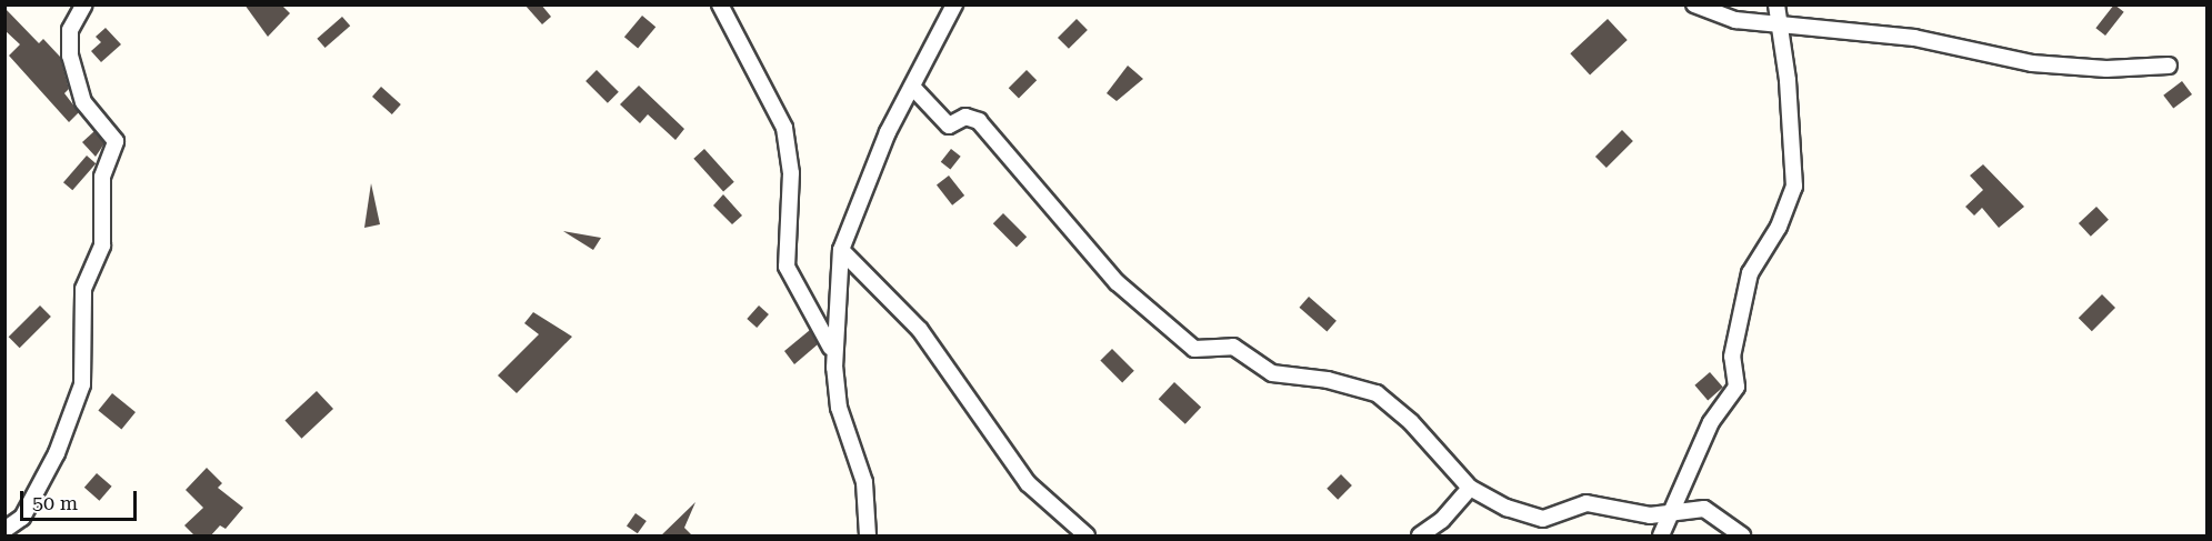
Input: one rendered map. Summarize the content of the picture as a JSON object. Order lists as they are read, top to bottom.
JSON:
{
  "scale_bar": "50 m"
}
